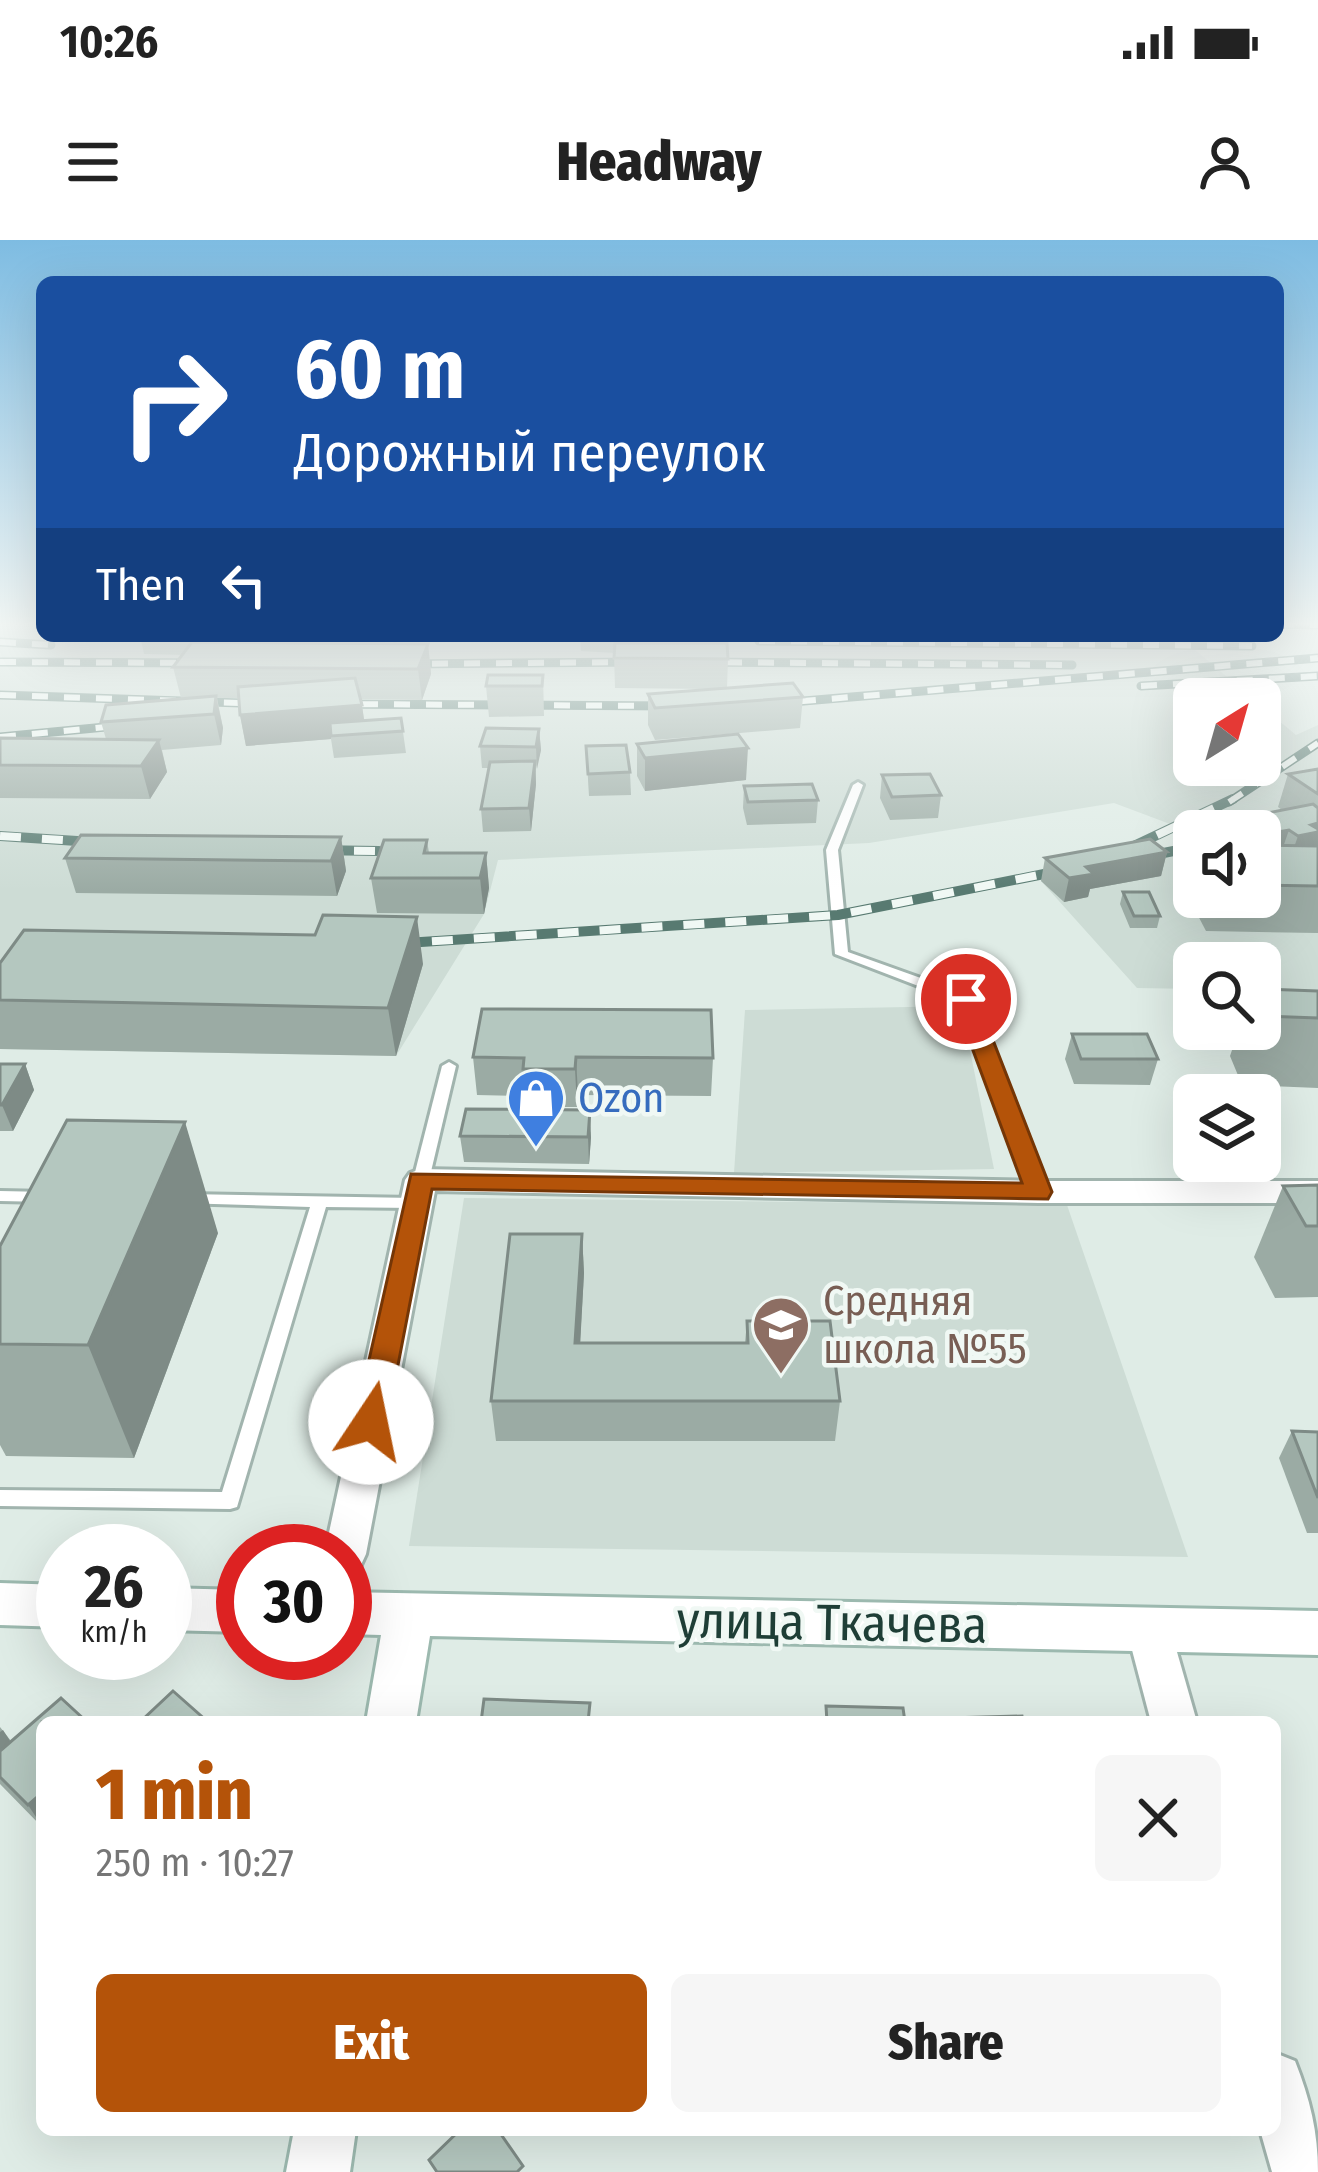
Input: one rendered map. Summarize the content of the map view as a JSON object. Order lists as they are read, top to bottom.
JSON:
{
  "streets": {
    "street": ["улица Ткачева"]
  },
  "places": {
    "shop": ["Ozon"],
    "school or university": ["Средняя школа №55"]
  },
  "north": "top right",
  "page": {
    "status": "10:26",
    "header": "Headway",
    "turn": ["60 m", "Дорожный переулок"],
    "then": "Then",
    "speed": "26 km/h",
    "limit": "30",
    "heading": ["1 min", "250 m · 10:27"],
    "buttons": ["Exit", "Share"]
  }
}
